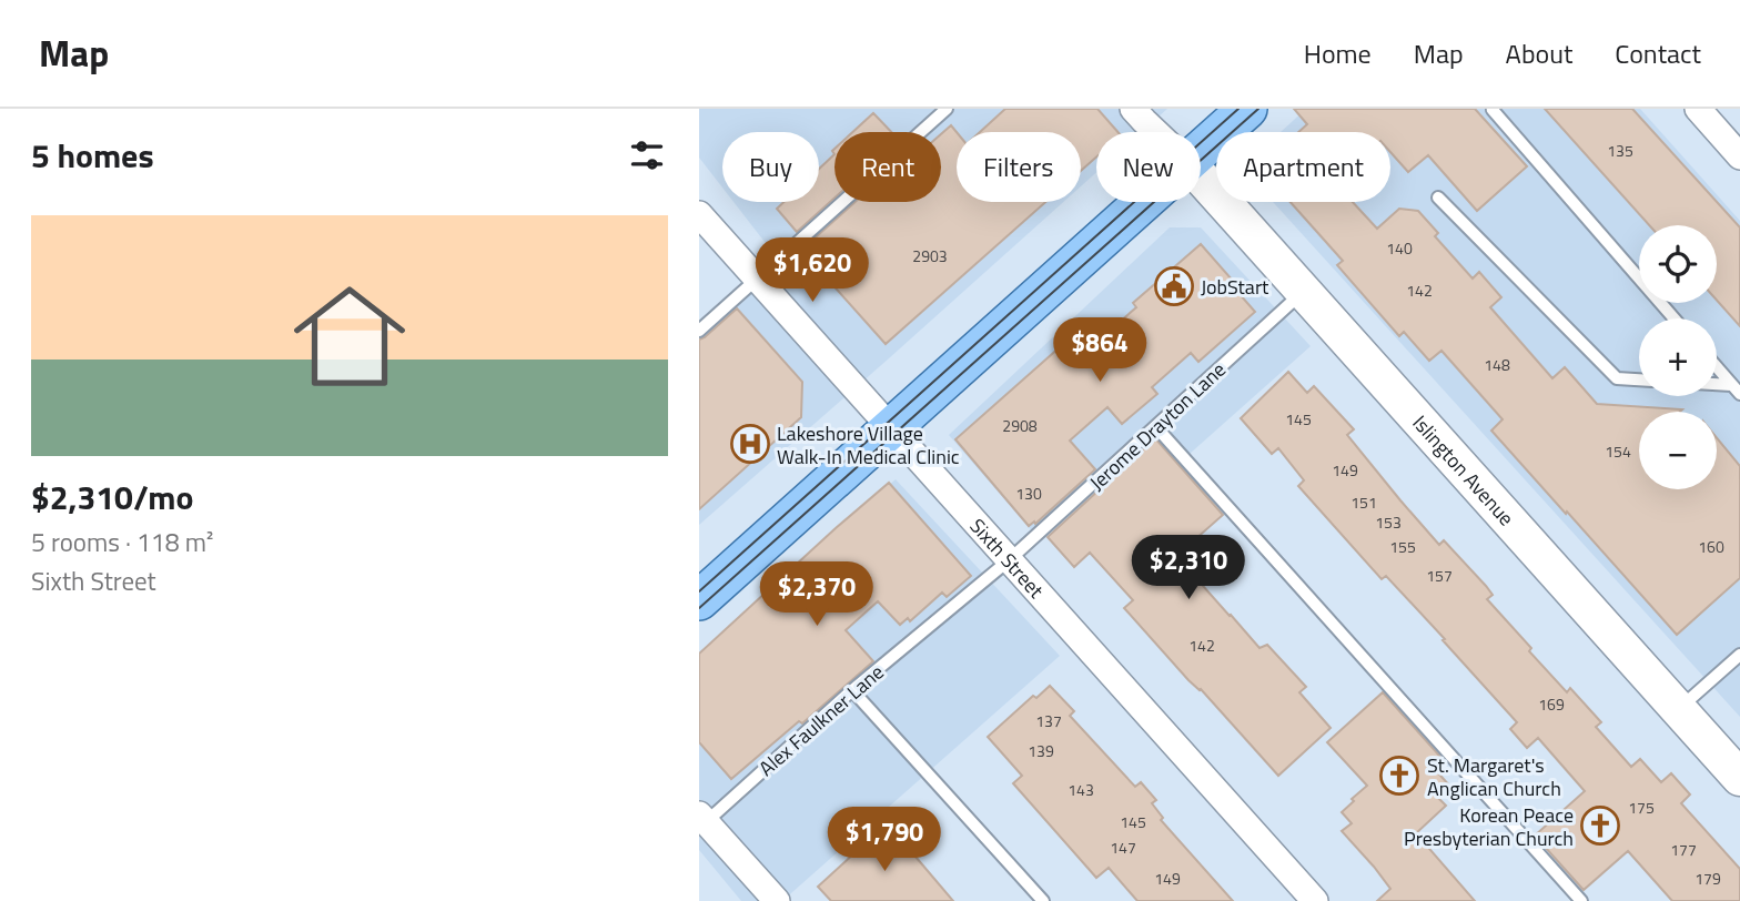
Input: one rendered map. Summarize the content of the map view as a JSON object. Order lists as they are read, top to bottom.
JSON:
{
  "streets": {
    "main road": ["Islington Avenue"],
    "street": ["Sixth Street"],
    "lane": ["Jerome Drayton Lane", "Alex Faulkner Lane"]
  },
  "crossings": [
    ["Jerome Drayton Lane", "Islington Avenue"],
    ["Jerome Drayton Lane", "Sixth Street"],
    ["Jerome Drayton Lane", "Alex Faulkner Lane"],
    ["Sixth Street", "Alex Faulkner Lane"]
  ],
  "places": {
    "public building": ["JobStart"],
    "hospital": ["Lakeshore Village Walk-In Medical Clinic"],
    "church": ["St. Margaret's Anglican Church", "Korean Peace Presbyterian Church"]
  },
  "house_numbers": [
    "135",
    "140",
    "2903",
    "142",
    "148",
    "145",
    "2908",
    "154",
    "149",
    "130",
    "151",
    "153",
    "155",
    "160",
    "157",
    "142",
    "169",
    "137",
    "139",
    "143",
    "175",
    "145",
    "147",
    "177",
    "149",
    "179"
  ],
  "page": {
    "header": "Map",
    "nav": [
      "Home",
      "Map",
      "About",
      "Contact"
    ],
    "heading": "5 homes",
    "chip": [
      "Buy",
      "Rent",
      "Filters",
      "New",
      "Apartment"
    ],
    "list": [
      {
        "name": "$2,310/mo",
        "note": "5 rooms · 118 m² · Sixth Street"
      }
    ],
    "map_buttons": ["+", "−"],
    "price": [
      "$1,620",
      "$864",
      "$2,310",
      "$2,370",
      "$1,790"
    ]
  }
}
